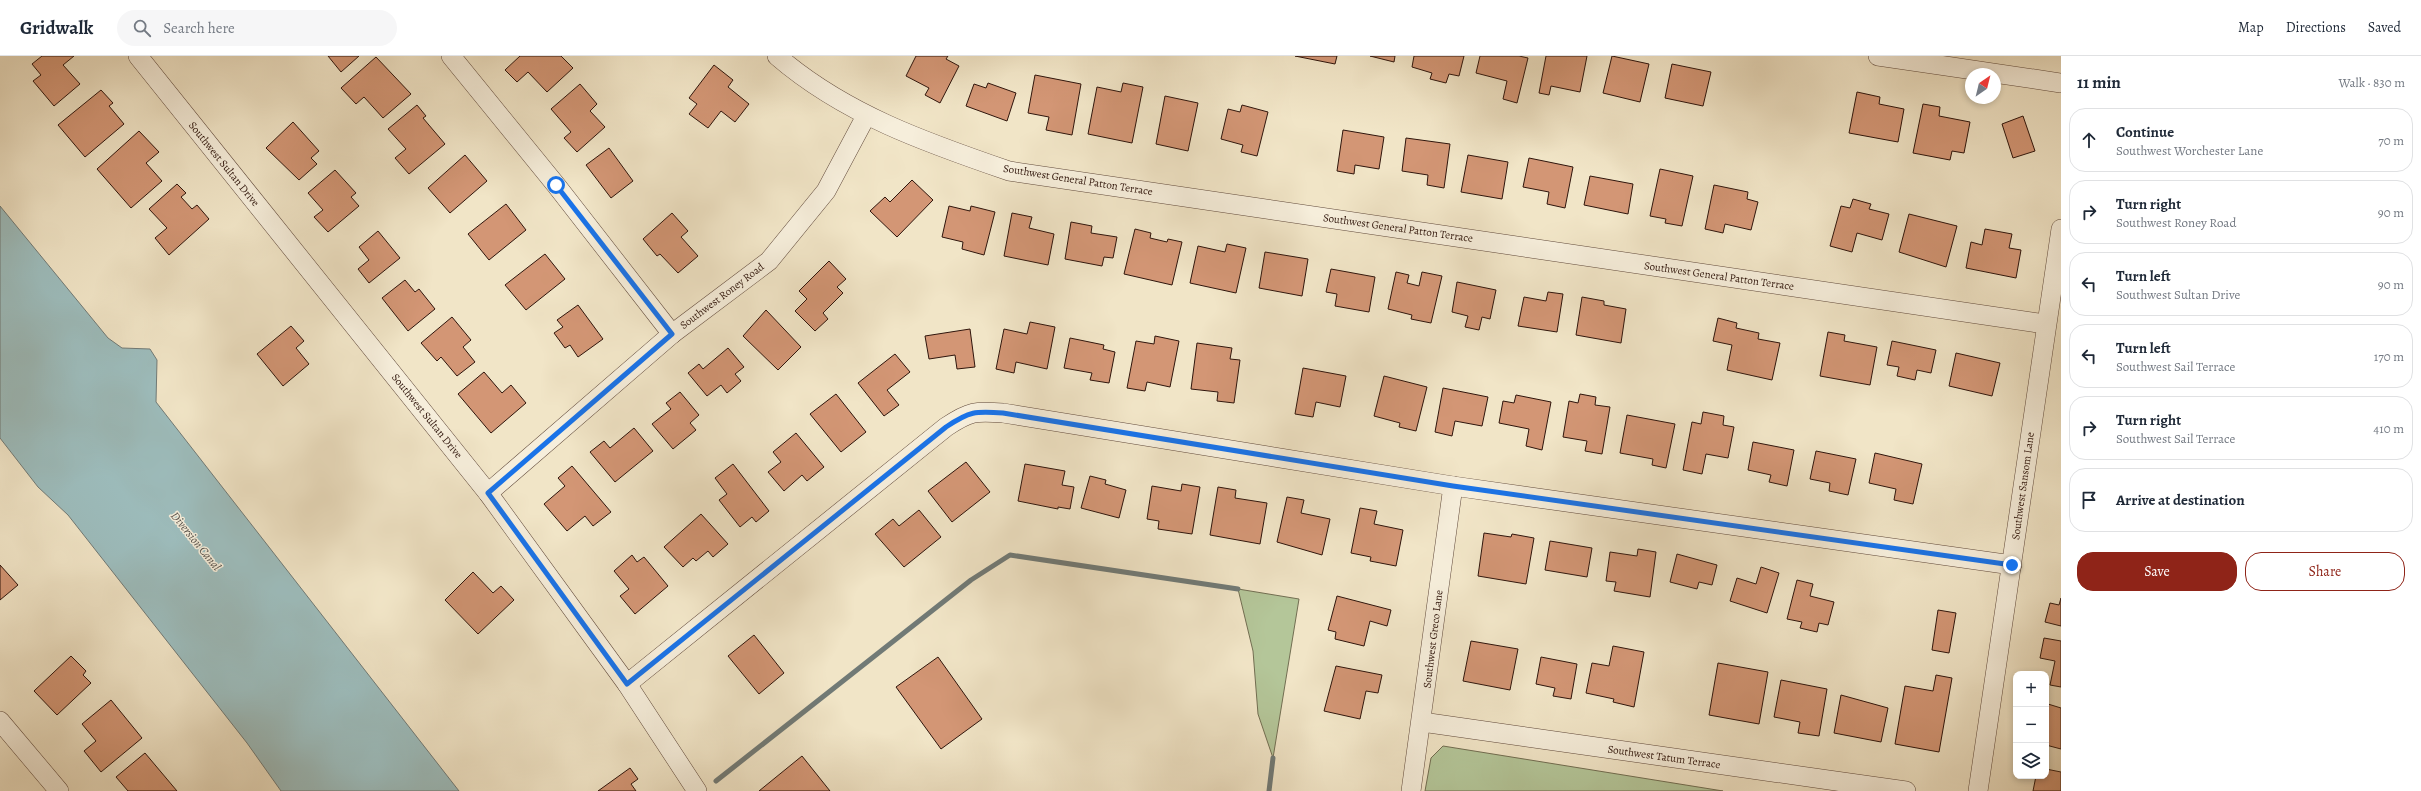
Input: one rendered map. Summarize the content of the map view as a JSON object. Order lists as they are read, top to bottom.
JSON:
{
  "streets": {
    "street": [
      "Southwest Sultan Drive",
      "Southwest General Patton Terrace",
      "Southwest Roney Road",
      "Southwest Sansom Lane",
      "Southwest Greco Lane",
      "Southwest Tatum Terrace"
    ]
  },
  "crossings": [
    ["Southwest Sultan Drive", "Southwest Roney Road"],
    ["Southwest General Patton Terrace", "Southwest Roney Road"],
    ["Southwest General Patton Terrace", "Southwest Sansom Lane"],
    ["Southwest Greco Lane", "Southwest Tatum Terrace"]
  ],
  "water": ["Diversion Canal"],
  "north": "top right",
  "page": {
    "header": "Gridwalk",
    "search": "Search here",
    "nav": ["Map", "Directions", "Saved"],
    "heading": ["11 min", "Walk · 830 m"],
    "list": [
      ["Continue", "Southwest Worchester Lane", "70 m"],
      ["Turn right", "Southwest Roney Road", "90 m"],
      ["Turn left", "Southwest Sultan Drive", "90 m"],
      ["Turn left", "Southwest Sail Terrace", "170 m"],
      ["Turn right", "Southwest Sail Terrace", "410 m"],
      "Arrive at destination"
    ],
    "buttons": ["Save", "Share"],
    "map_buttons": ["+", "−"]
  }
}
